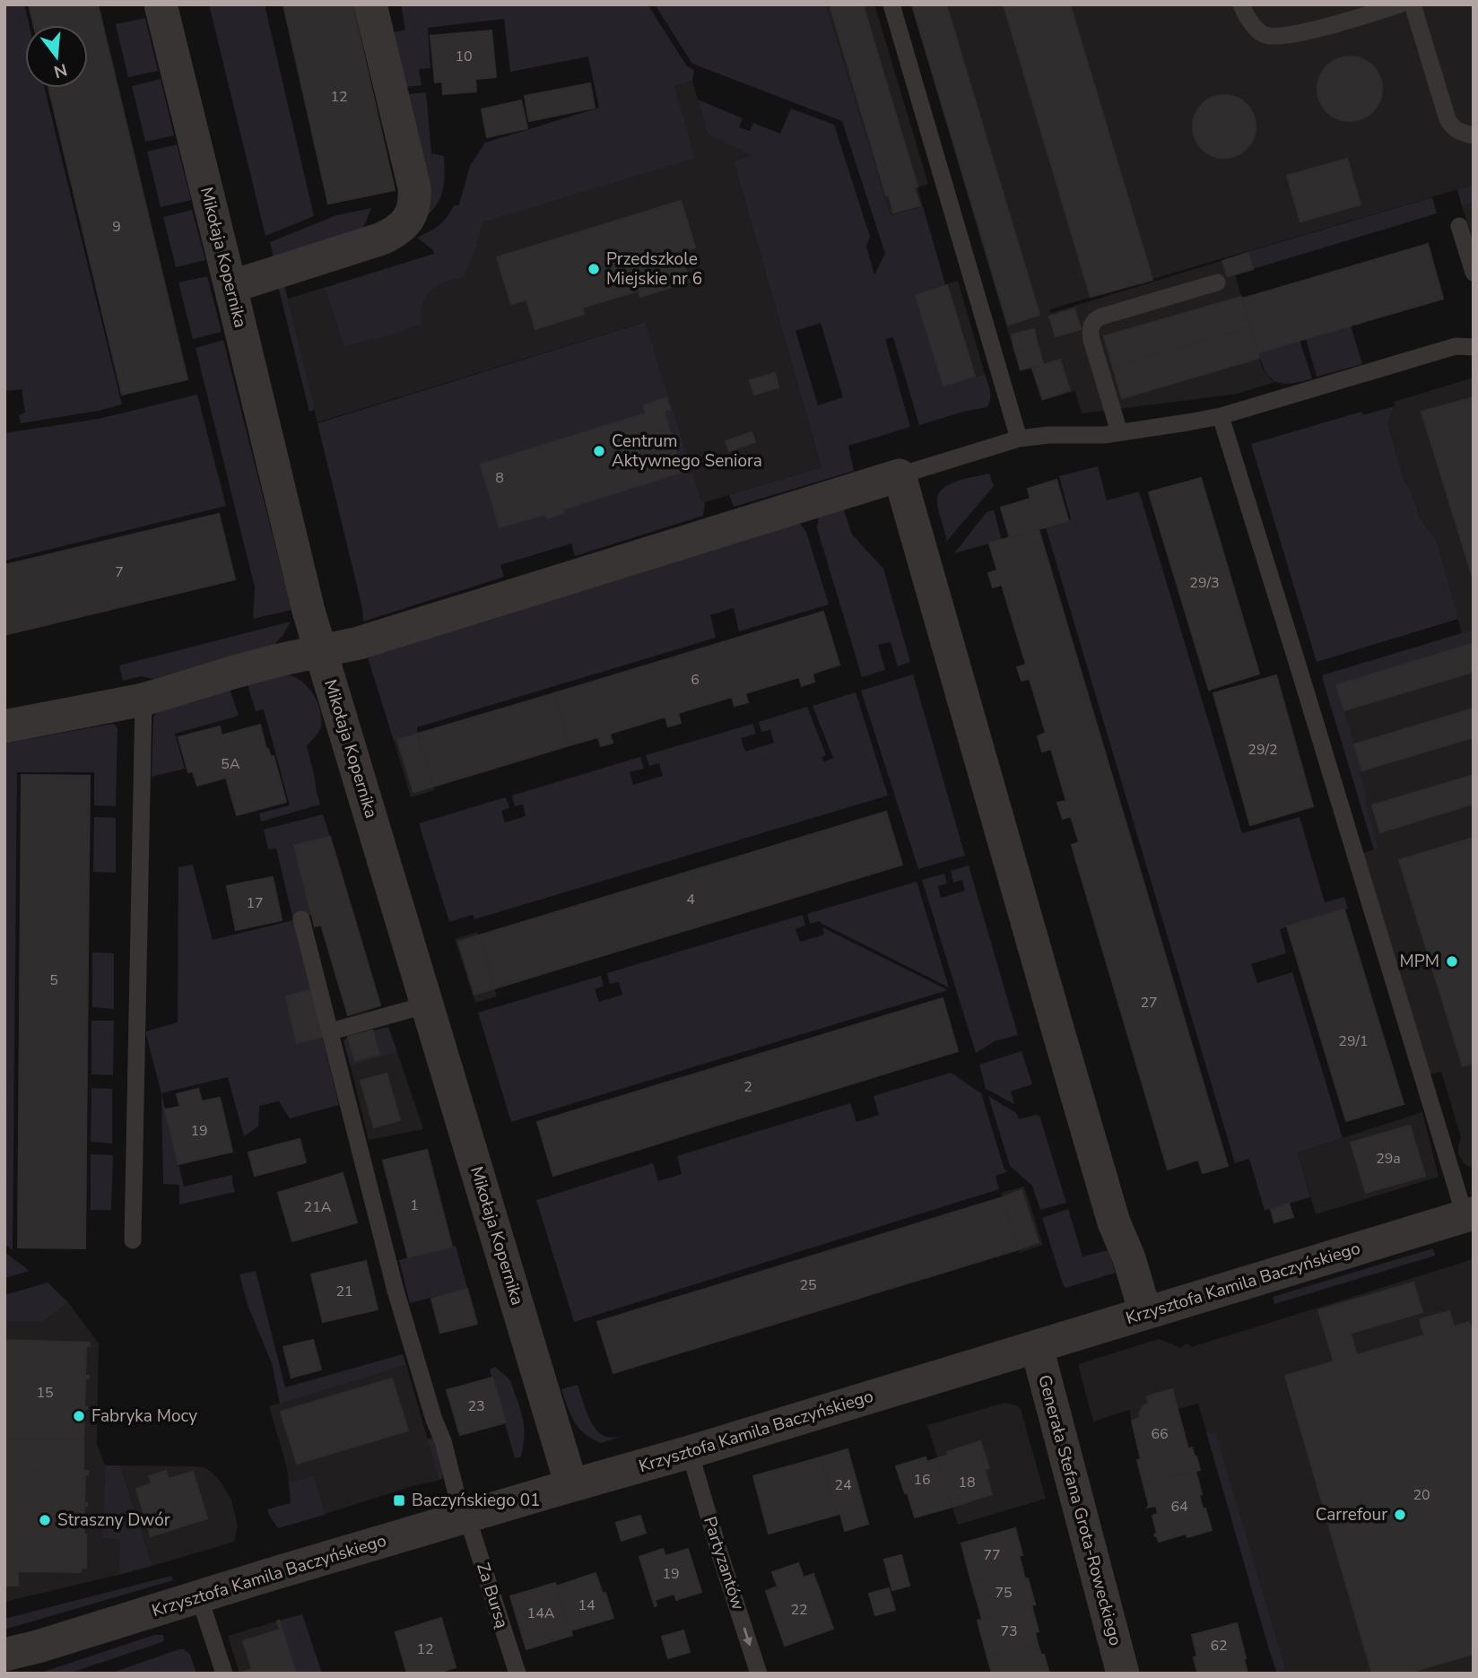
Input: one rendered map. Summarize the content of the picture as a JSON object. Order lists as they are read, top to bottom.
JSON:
{
  "streets": {
    "street": ["Mikołaja Kopernika", "Krzysztofa Kamila Baczyńskiego", "Generała Stefana Grota-Roweckiego"],
    "lane": ["Partyzantów", "Za Bursą"]
  },
  "crossings": [
    ["Mikołaja Kopernika", "Krzysztofa Kamila Baczyńskiego"],
    ["Krzysztofa Kamila Baczyńskiego", "Generała Stefana Grota-Roweckiego"],
    ["Krzysztofa Kamila Baczyńskiego", "Partyzantów"],
    ["Krzysztofa Kamila Baczyńskiego", "Za Bursą"]
  ],
  "one_way": ["Partyzantów"],
  "places": {
    "other": [
      "Przedszkole Miejskie nr 6",
      "Centrum Aktywnego Seniora",
      "MPM",
      "Fabryka Mocy",
      "Carrefour",
      "Straszny Dwór"
    ],
    "transit": ["Baczyńskiego 01"]
  },
  "house_numbers": [
    "10",
    "12",
    "9",
    "8",
    "7",
    "29/3",
    "6",
    "29/2",
    "5A",
    "4",
    "17",
    "5",
    "27",
    "29/1",
    "2",
    "19",
    "29a",
    "1",
    "21A",
    "25",
    "21",
    "15",
    "23",
    "66",
    "16",
    "18",
    "24",
    "20",
    "64",
    "77",
    "19",
    "75",
    "14",
    "22",
    "14A",
    "73",
    "62",
    "12"
  ],
  "north": "bottom"
}
